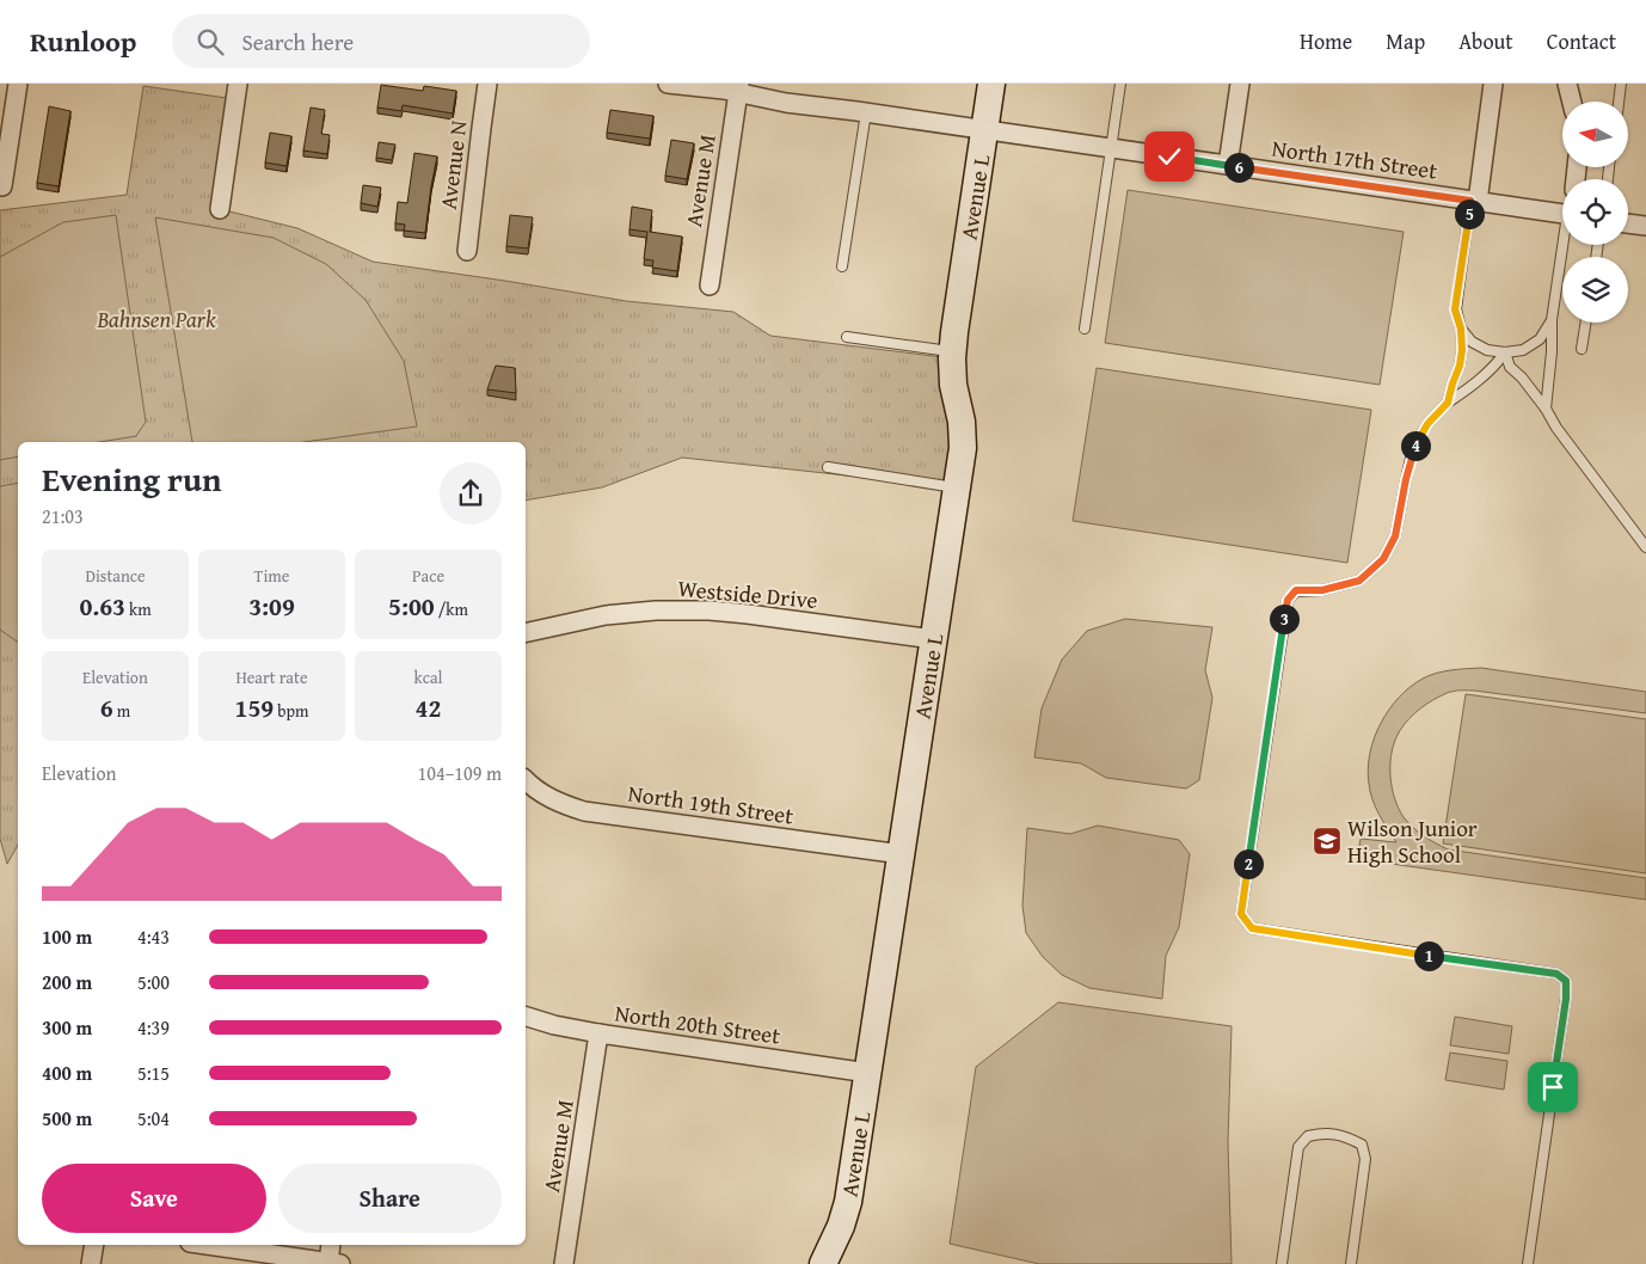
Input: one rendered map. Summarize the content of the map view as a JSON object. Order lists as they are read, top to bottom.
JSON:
{
  "streets": {
    "street": [
      "North 17th Street",
      "Avenue N",
      "Avenue M",
      "Avenue L",
      "Westside Drive",
      "North 19th Street",
      "North 20th Street"
    ]
  },
  "crossings": [
    ["North 17th Street", "Avenue M"],
    ["North 17th Street", "Avenue L"],
    ["Avenue M", "North 20th Street"],
    ["Avenue L", "Westside Drive"],
    ["Avenue L", "North 19th Street"],
    ["Avenue L", "North 20th Street"]
  ],
  "parks": ["Bahnsen Park"],
  "places": {
    "school or university": ["Wilson Junior High School"]
  },
  "north": "left",
  "page": {
    "header": "Runloop",
    "search": "Search here",
    "nav": [
      "Home",
      "Map",
      "About",
      "Contact"
    ],
    "pins": [
      "6",
      "5",
      "4",
      "3",
      "2",
      "1"
    ],
    "heading": ["Evening run", "21:03"],
    "stats": [
      ["Distance", "0.63 km"],
      ["Time", "3:09"],
      ["Pace", "5:00 /km"],
      ["Elevation", "6 m"],
      ["Heart rate", "159 bpm"],
      ["kcal", "42"]
    ],
    "chart": ["Elevation", "104–109 m"],
    "list": [
      {
        "name": "100 m",
        "note": "4:43"
      },
      {
        "name": "200 m",
        "note": "5:00"
      },
      {
        "name": "300 m",
        "note": "4:39"
      },
      {
        "name": "400 m",
        "note": "5:15"
      },
      {
        "name": "500 m",
        "note": "5:04"
      }
    ],
    "buttons": ["Save", "Share"]
  }
}
